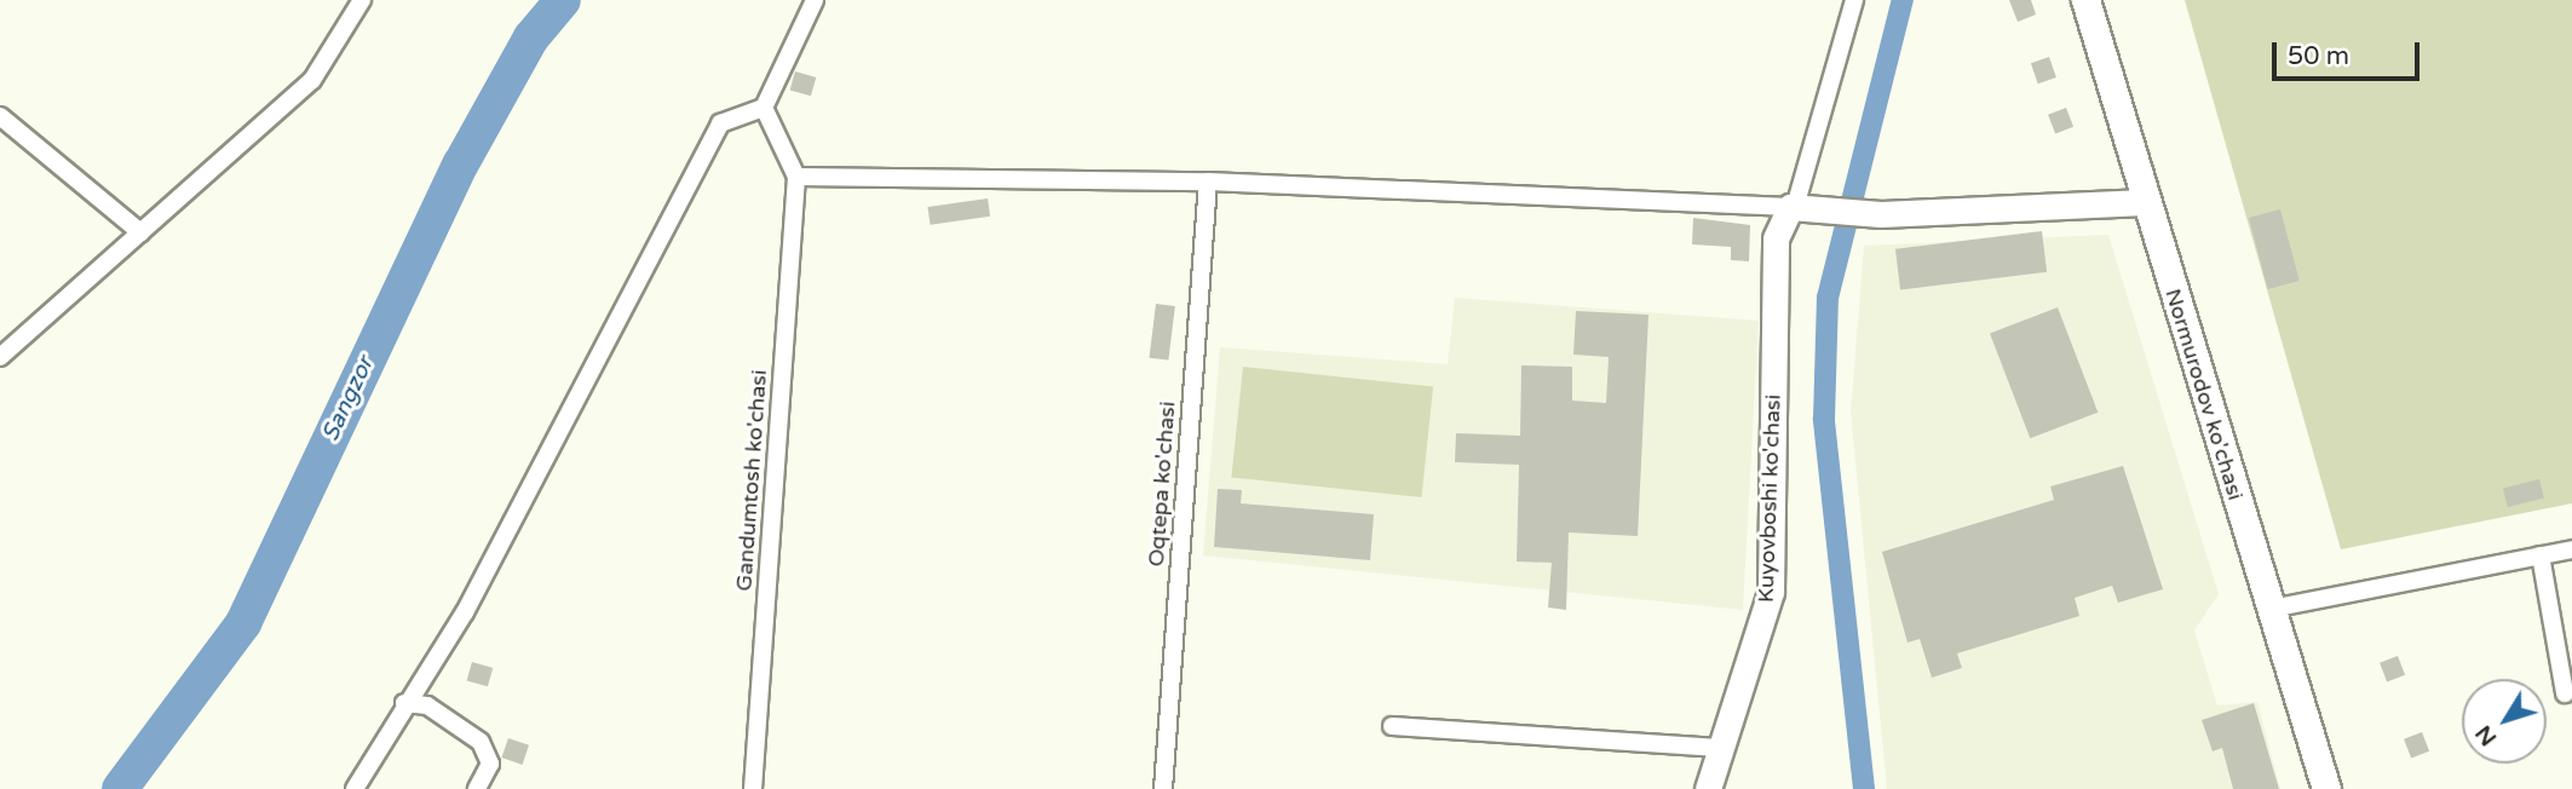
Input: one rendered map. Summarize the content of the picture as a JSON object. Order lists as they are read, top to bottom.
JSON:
{
  "streets": {
    "main road": ["Normurodov ko'chasi", "Kuyovboshi ko'chasi"],
    "street": ["Gandumtosh ko'chasi", "Oqtepa ko'chasi"]
  },
  "water": ["Sangzor"],
  "scale_bar": "50 m",
  "north": "bottom left"
}
